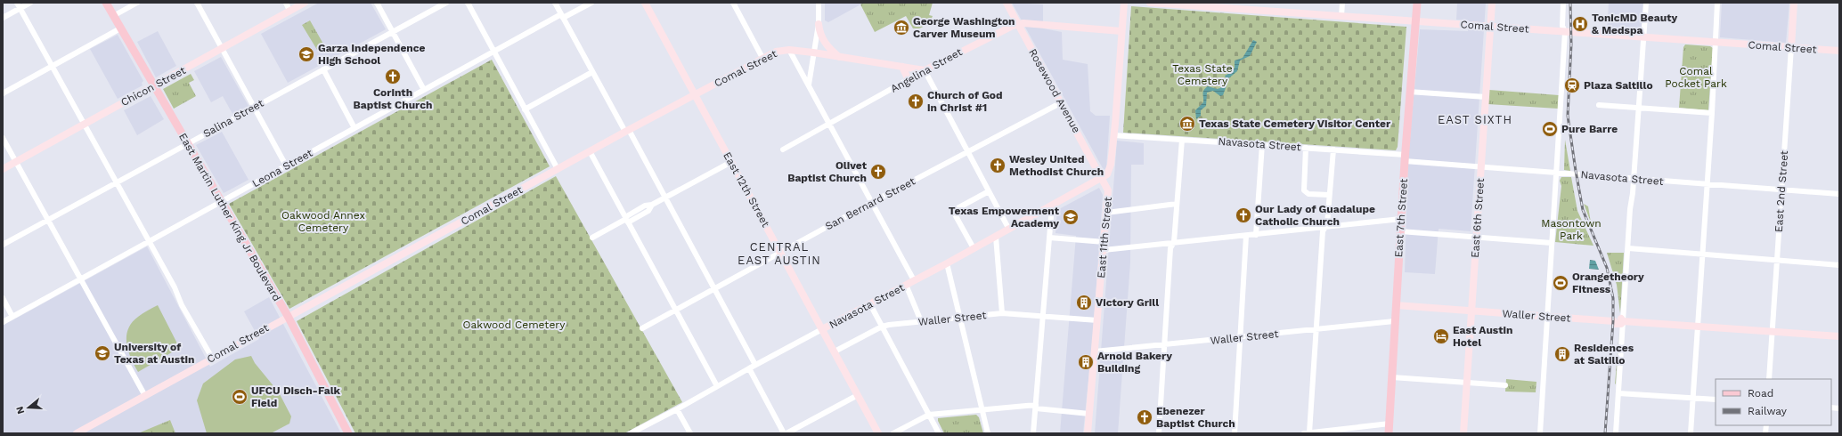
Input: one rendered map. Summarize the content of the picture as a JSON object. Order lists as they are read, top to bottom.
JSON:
{
  "streets": {
    "main road": ["East Martin Luther King Jr Boulevard", "East 7th Street"],
    "street": [
      "Comal Street",
      "Angelina Street",
      "Chicon Street",
      "Rosewood Avenue",
      "Salina Street",
      "Navasota Street",
      "Leona Street",
      "East 12th Street",
      "East 2nd Street",
      "San Bernard Street",
      "East 6th Street",
      "East 11th Street",
      "Waller Street"
    ]
  },
  "crossings": [
    ["Comal Street", "Angelina Street"],
    ["Comal Street", "East 12th Street"],
    ["Comal Street", "East 2nd Street"],
    ["Comal Street", "East Martin Luther King Jr Boulevard"],
    ["Comal Street", "East 7th Street"],
    ["Comal Street", "East 6th Street"],
    ["Angelina Street", "Rosewood Avenue"],
    ["Chicon Street", "East Martin Luther King Jr Boulevard"],
    ["Rosewood Avenue", "Navasota Street"],
    ["Rosewood Avenue", "San Bernard Street"],
    ["Rosewood Avenue", "East 11th Street"],
    ["Salina Street", "East Martin Luther King Jr Boulevard"],
    ["Navasota Street", "East 12th Street"],
    ["Navasota Street", "East 2nd Street"],
    ["Navasota Street", "East 7th Street"],
    ["Navasota Street", "East 6th Street"],
    ["Navasota Street", "East 11th Street"],
    ["Leona Street", "East Martin Luther King Jr Boulevard"],
    ["East 12th Street", "San Bernard Street"],
    ["East 12th Street", "Waller Street"],
    ["East 2nd Street", "Waller Street"],
    ["East 7th Street", "Waller Street"],
    ["East 6th Street", "Waller Street"],
    ["East 11th Street", "Waller Street"]
  ],
  "districts": ["EAST SIXTH", "CENTRAL EAST AUSTIN"],
  "parks": [
    "Texas State Cemetery",
    "Comal Pocket Park",
    "Oakwood Annex Cemetery",
    "Masontown Park",
    "Oakwood Cemetery"
  ],
  "places": {
    "hospital": ["TonicMD Beauty & Medspa"],
    "museum": ["George Washington Carver Museum", "Texas State Cemetery Visitor Center"],
    "school or university": ["Garza Independence High School", "Texas Empowerment Academy", "University of Texas at Austin"],
    "church": [
      "Corinth Baptist Church",
      "Church of God in Christ #1",
      "Wesley United Methodist Church",
      "Olivet Baptist Church",
      "Our Lady of Guadalupe Catholic Church",
      "Ebenezer Baptist Church"
    ],
    "station": ["Plaza Saltillo"],
    "sports": ["Pure Barre", "Orangetheory Fitness", "UFCU Disch-Falk Field"],
    "building": ["Victory Grill", "Residences at Saltillo", "Arnold Bakery Building"],
    "hotel": ["East Austin Hotel"]
  },
  "legend": ["Road", "Railway"],
  "north": "left"
}
